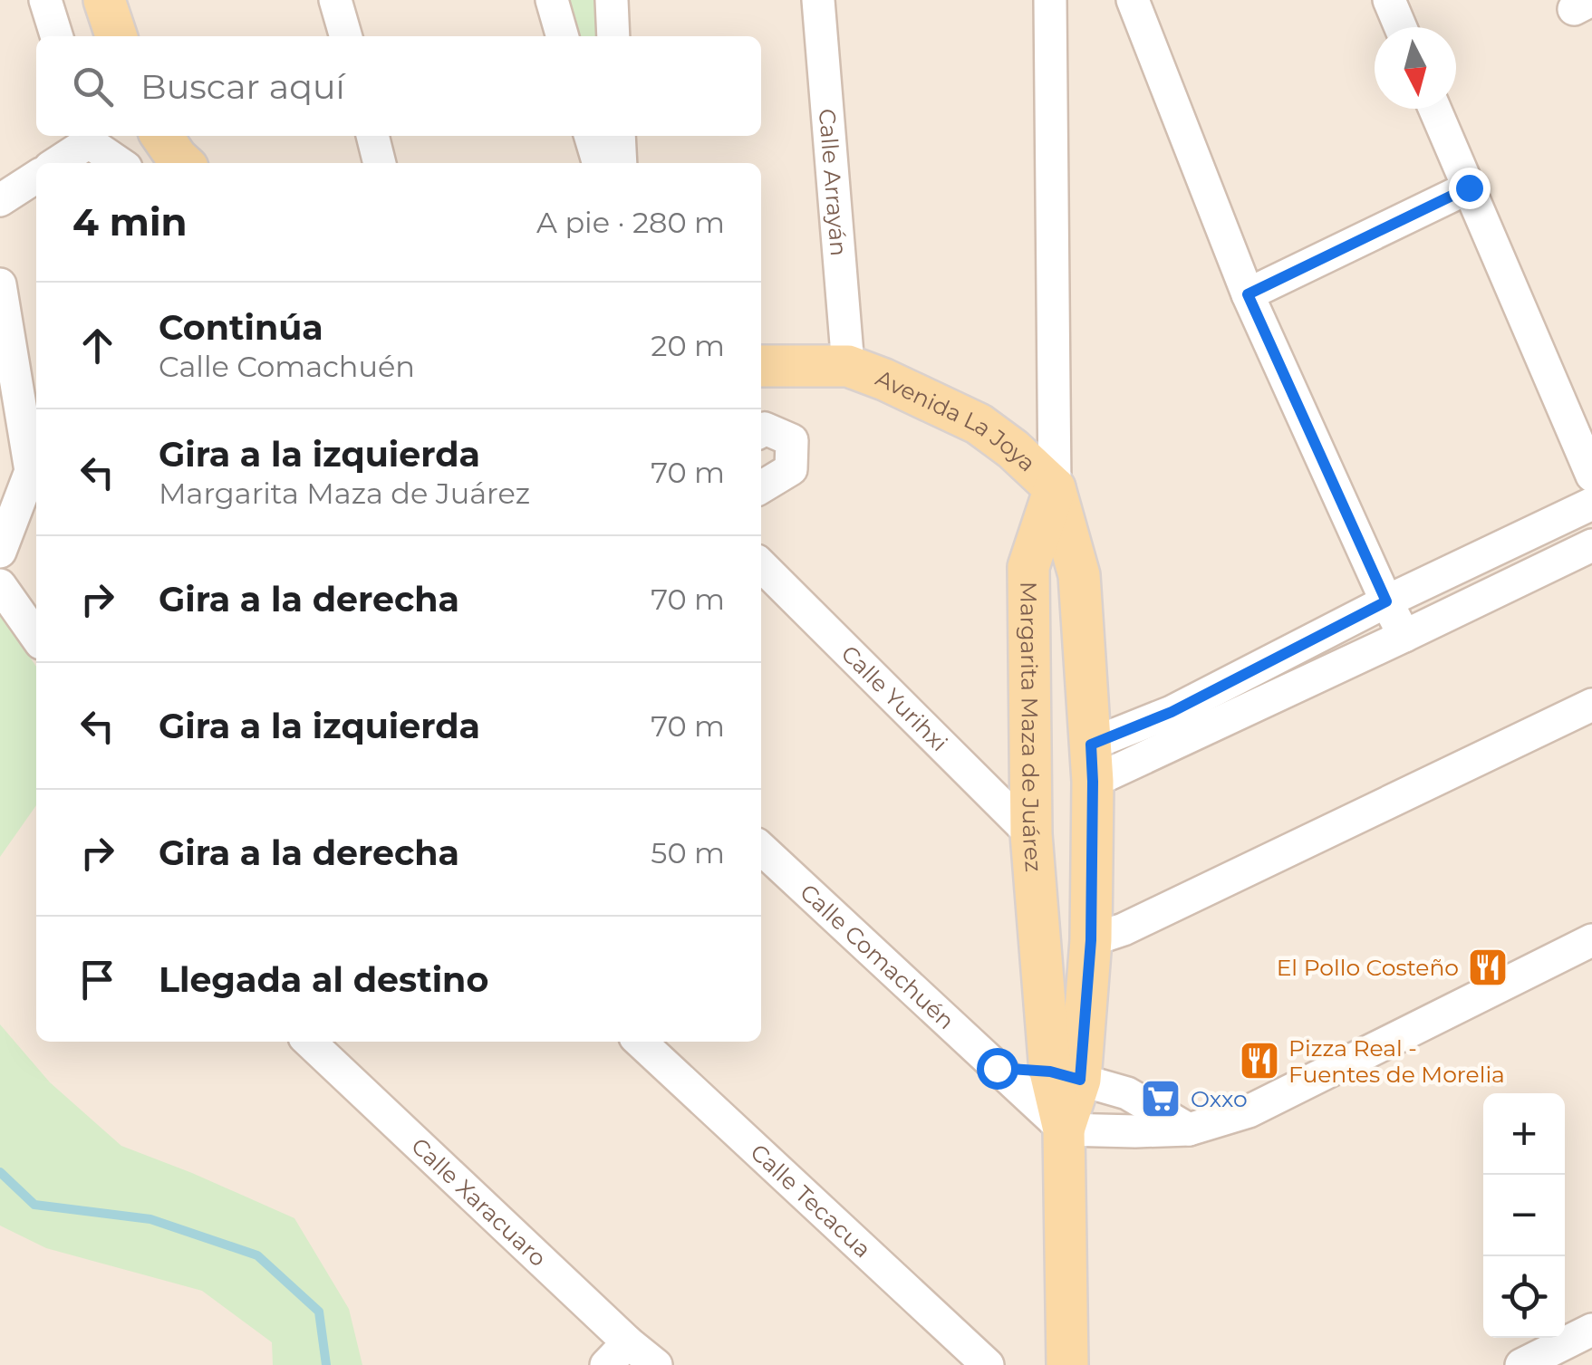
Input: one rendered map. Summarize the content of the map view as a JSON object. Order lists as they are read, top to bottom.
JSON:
{
  "streets": {
    "main road": ["Avenida La Joya", "Margarita Maza de Juárez"],
    "street": [
      "Calle Arrayán",
      "Calle Yurihxi",
      "Calle Comachuén",
      "Calle Tecacua",
      "Calle Xaracuaro"
    ]
  },
  "crossings": [
    ["Calle Arrayán", "Avenida La Joya"],
    ["Avenida La Joya", "Margarita Maza de Juárez"],
    ["Calle Yurihxi", "Margarita Maza de Juárez"],
    ["Margarita Maza de Juárez", "Calle Comachuén"]
  ],
  "places": {
    "restaurant": ["El Pollo Costeño", "Pizza Real - Fuentes de Morelia"],
    "supermarket": ["Oxxo"]
  },
  "north": "bottom",
  "page": {
    "search": "Buscar aquí",
    "heading": ["4 min", "A pie · 280 m"],
    "list": [
      ["Continúa", "Calle Comachuén", "20 m"],
      ["Gira a la izquierda", "Margarita Maza de Juárez", "70 m"],
      ["Gira a la derecha", "70 m"],
      ["Gira a la izquierda", "70 m"],
      ["Gira a la derecha", "50 m"],
      "Llegada al destino"
    ],
    "map_buttons": ["+", "−"]
  }
}
